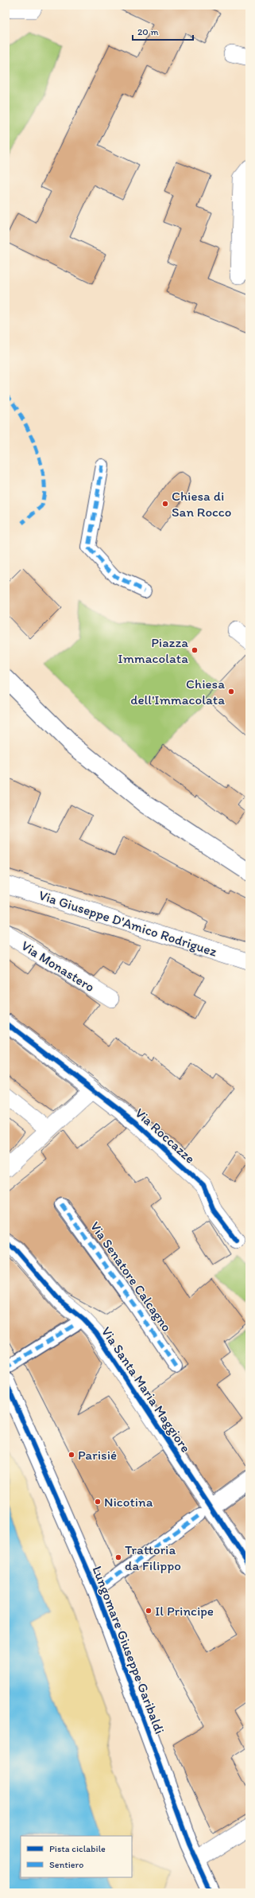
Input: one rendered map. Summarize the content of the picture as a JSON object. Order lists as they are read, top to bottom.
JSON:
{
  "streets": {
    "street": [
      "Via Giuseppe D'Amico Rodriguez",
      "Via Monastero",
      "Via Roccazze",
      "Via Senatore Calcagno",
      "Via Santa Maria Maggiore",
      "Lungomare Giuseppe Garibaldi"
    ]
  },
  "places": [
    "Chiesa di San Rocco",
    "Piazza Immacolata",
    "Chiesa dell'Immacolata",
    "Parisié",
    "Nicotina",
    "Trattoria da Filippo",
    "Il Principe"
  ],
  "legend": ["Pista ciclabile", "Sentiero"],
  "scale_bar": "20 m"
}
